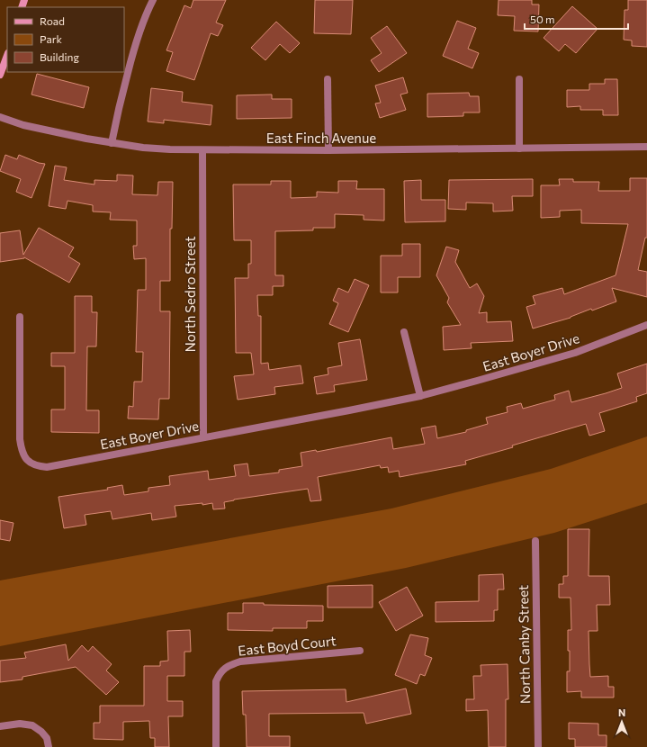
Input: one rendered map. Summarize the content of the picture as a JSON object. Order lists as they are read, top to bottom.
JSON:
{
  "streets": {
    "street": [
      "East Finch Avenue",
      "North Sedro Street",
      "East Boyer Drive",
      "North Canby Street",
      "East Boyd Court"
    ]
  },
  "crossings": [
    ["East Finch Avenue", "North Sedro Street"],
    ["North Sedro Street", "East Boyer Drive"]
  ],
  "legend": ["Road", "Park", "Building"],
  "scale_bar": "50 m",
  "north": "top"
}
